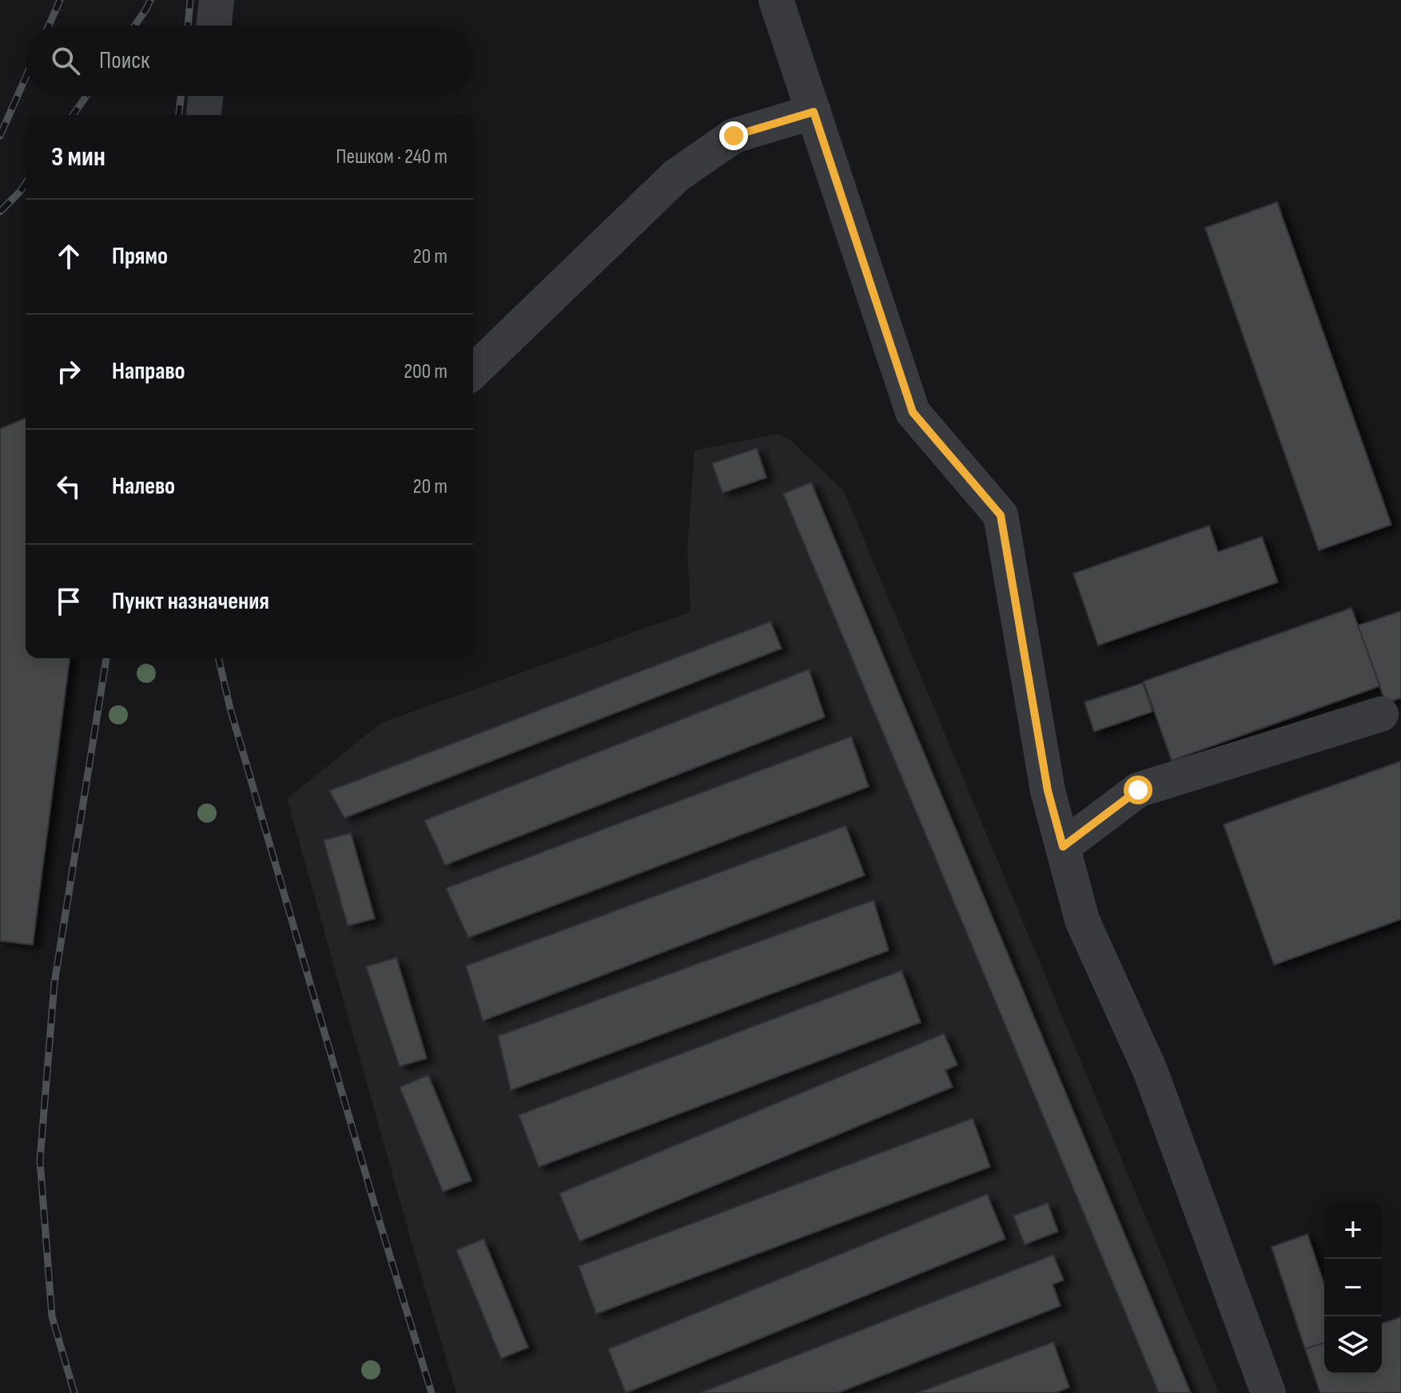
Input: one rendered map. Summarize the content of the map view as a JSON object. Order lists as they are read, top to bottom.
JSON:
{
  "page": {
    "search": "Поиск",
    "heading": ["3 мин", "Пешком · 240 m"],
    "list": [
      ["Прямо", "20 m"],
      ["Направо", "200 m"],
      ["Налево", "20 m"],
      "Пункт назначения"
    ],
    "map_buttons": ["+", "−"]
  }
}
